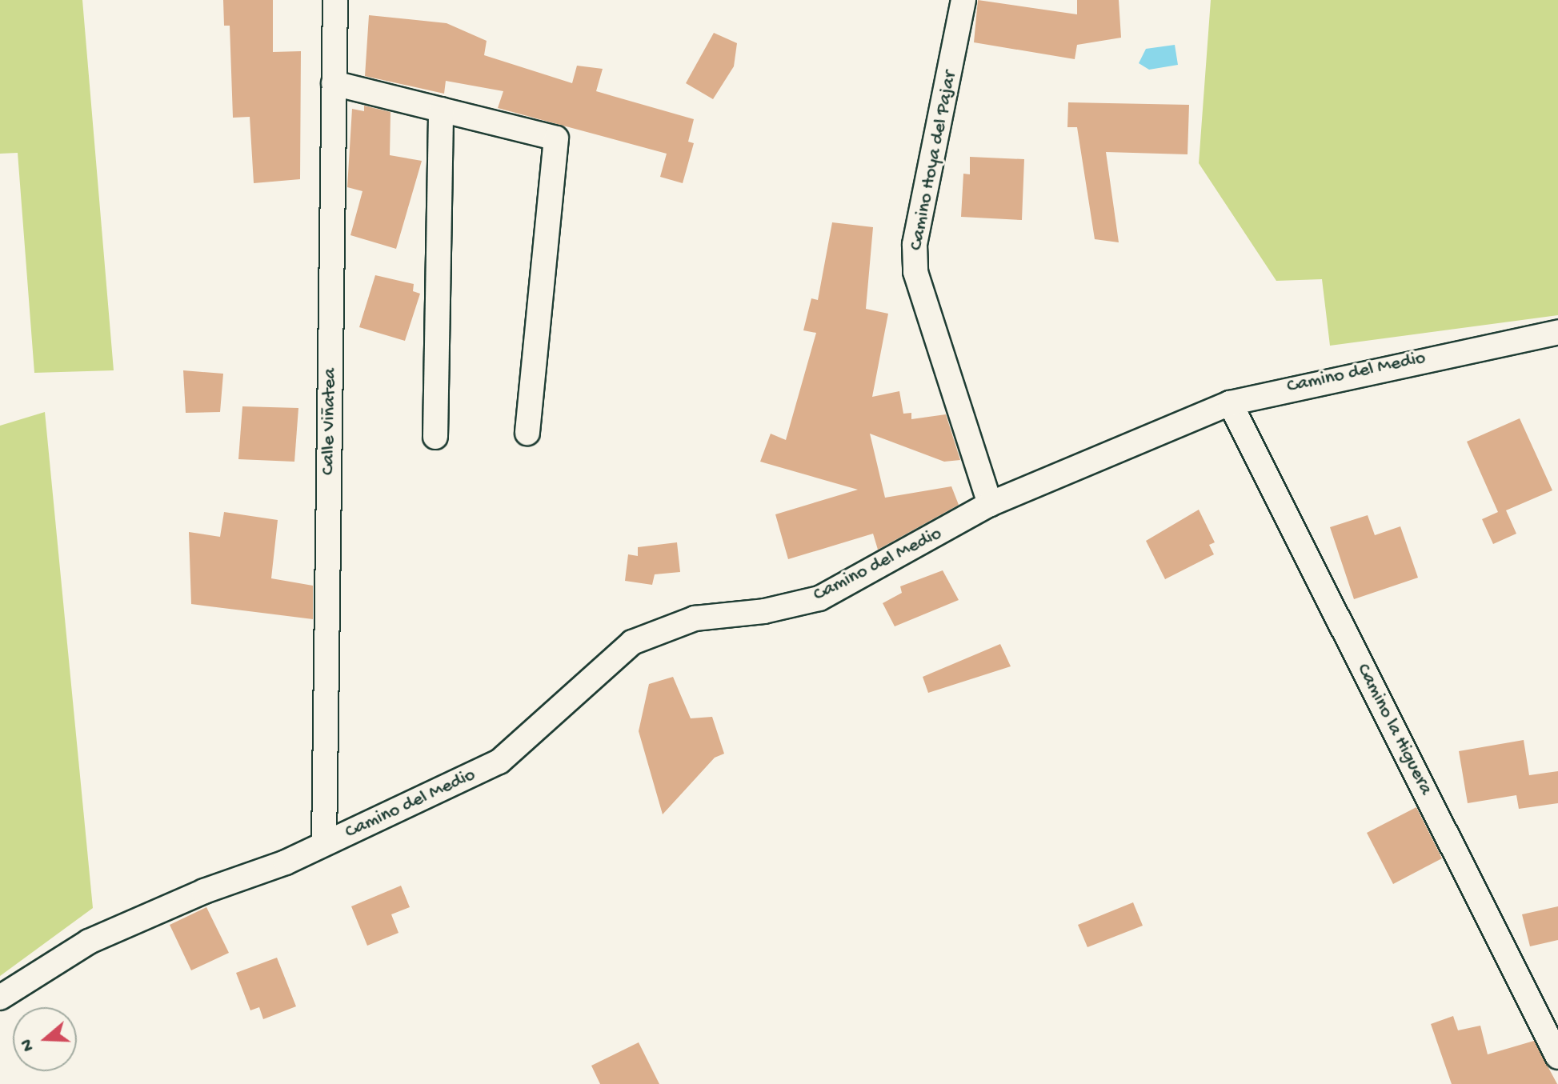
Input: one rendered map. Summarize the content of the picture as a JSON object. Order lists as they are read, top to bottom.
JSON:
{
  "streets": {
    "street": [
      "Camino Hoya del Pajar",
      "Camino del Medio",
      "Calle Viñatea",
      "Camino la Higuera"
    ]
  },
  "crossings": [
    ["Camino Hoya del Pajar", "Camino del Medio"],
    ["Camino del Medio", "Calle Viñatea"],
    ["Camino del Medio", "Camino la Higuera"]
  ],
  "north": "left"
}
